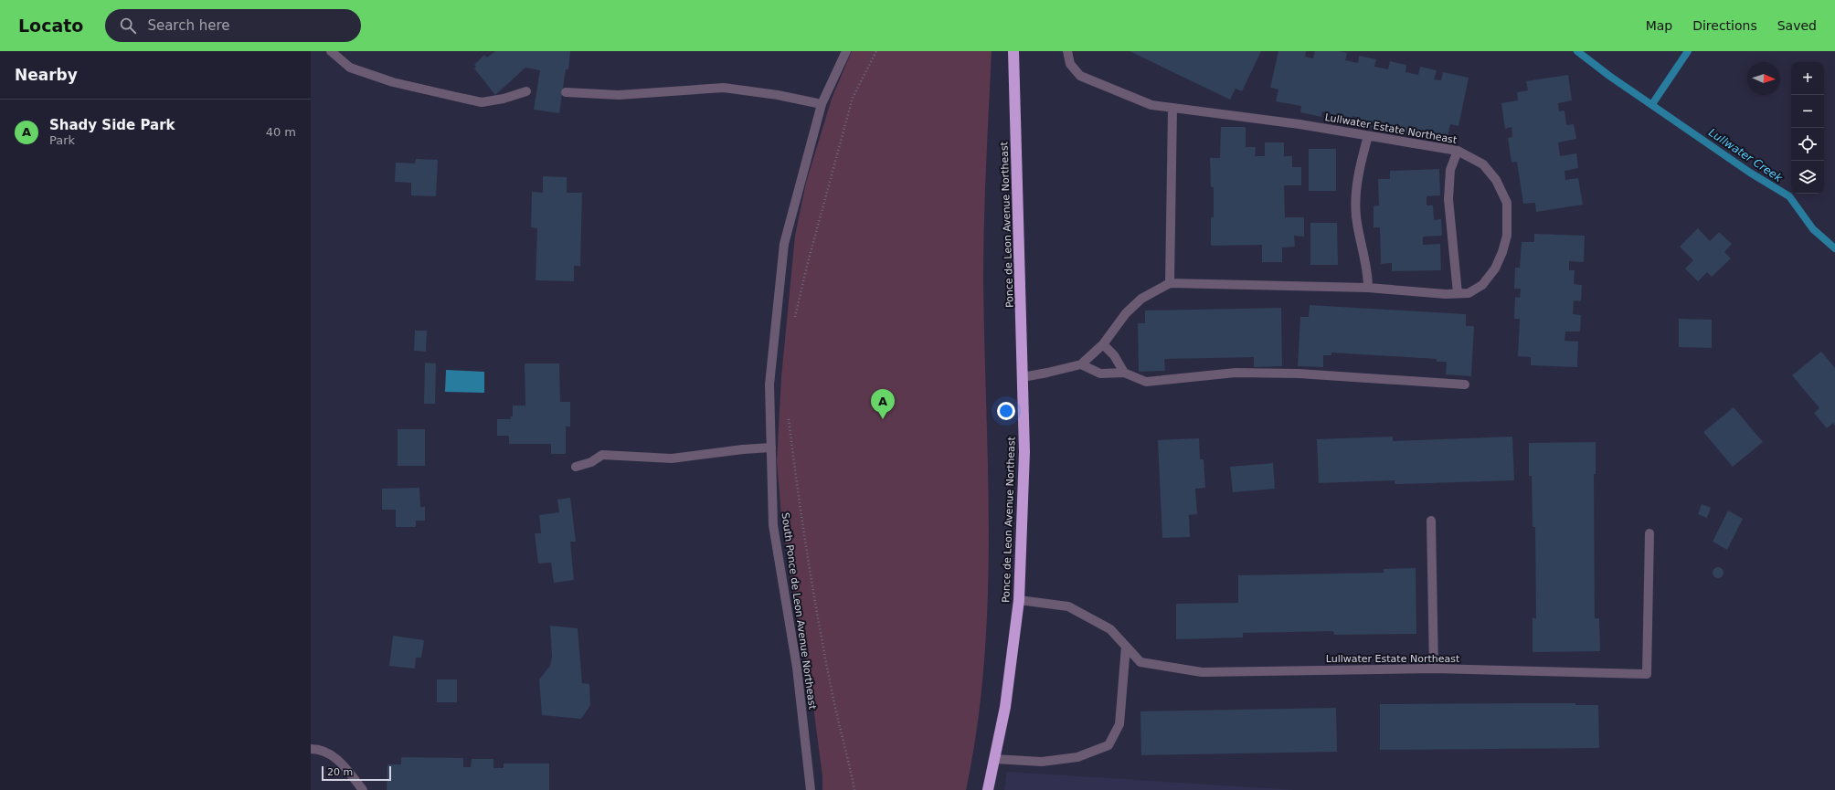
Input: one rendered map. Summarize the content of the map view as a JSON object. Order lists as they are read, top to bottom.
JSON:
{
  "streets": {
    "highway": ["Ponce de Leon Avenue Northeast"],
    "street": ["Lullwater Estate Northeast", "South Ponce de Leon Avenue Northeast"]
  },
  "crossings": [
    ["Lullwater Estate Northeast", "Ponce de Leon Avenue Northeast"]
  ],
  "water": ["Lullwater Creek"],
  "scale_bar": "20 m",
  "north": "right",
  "page": {
    "header": "Locato",
    "search": "Search here",
    "nav": ["Map", "Directions", "Saved"],
    "heading": "Nearby",
    "map_buttons": ["+", "−"],
    "list": [
      {
        "mark": "A",
        "name": "Shady Side Park",
        "note": "Park",
        "value": "40 m"
      }
    ],
    "pins": "A",
    "scale": "20 m"
  }
}
